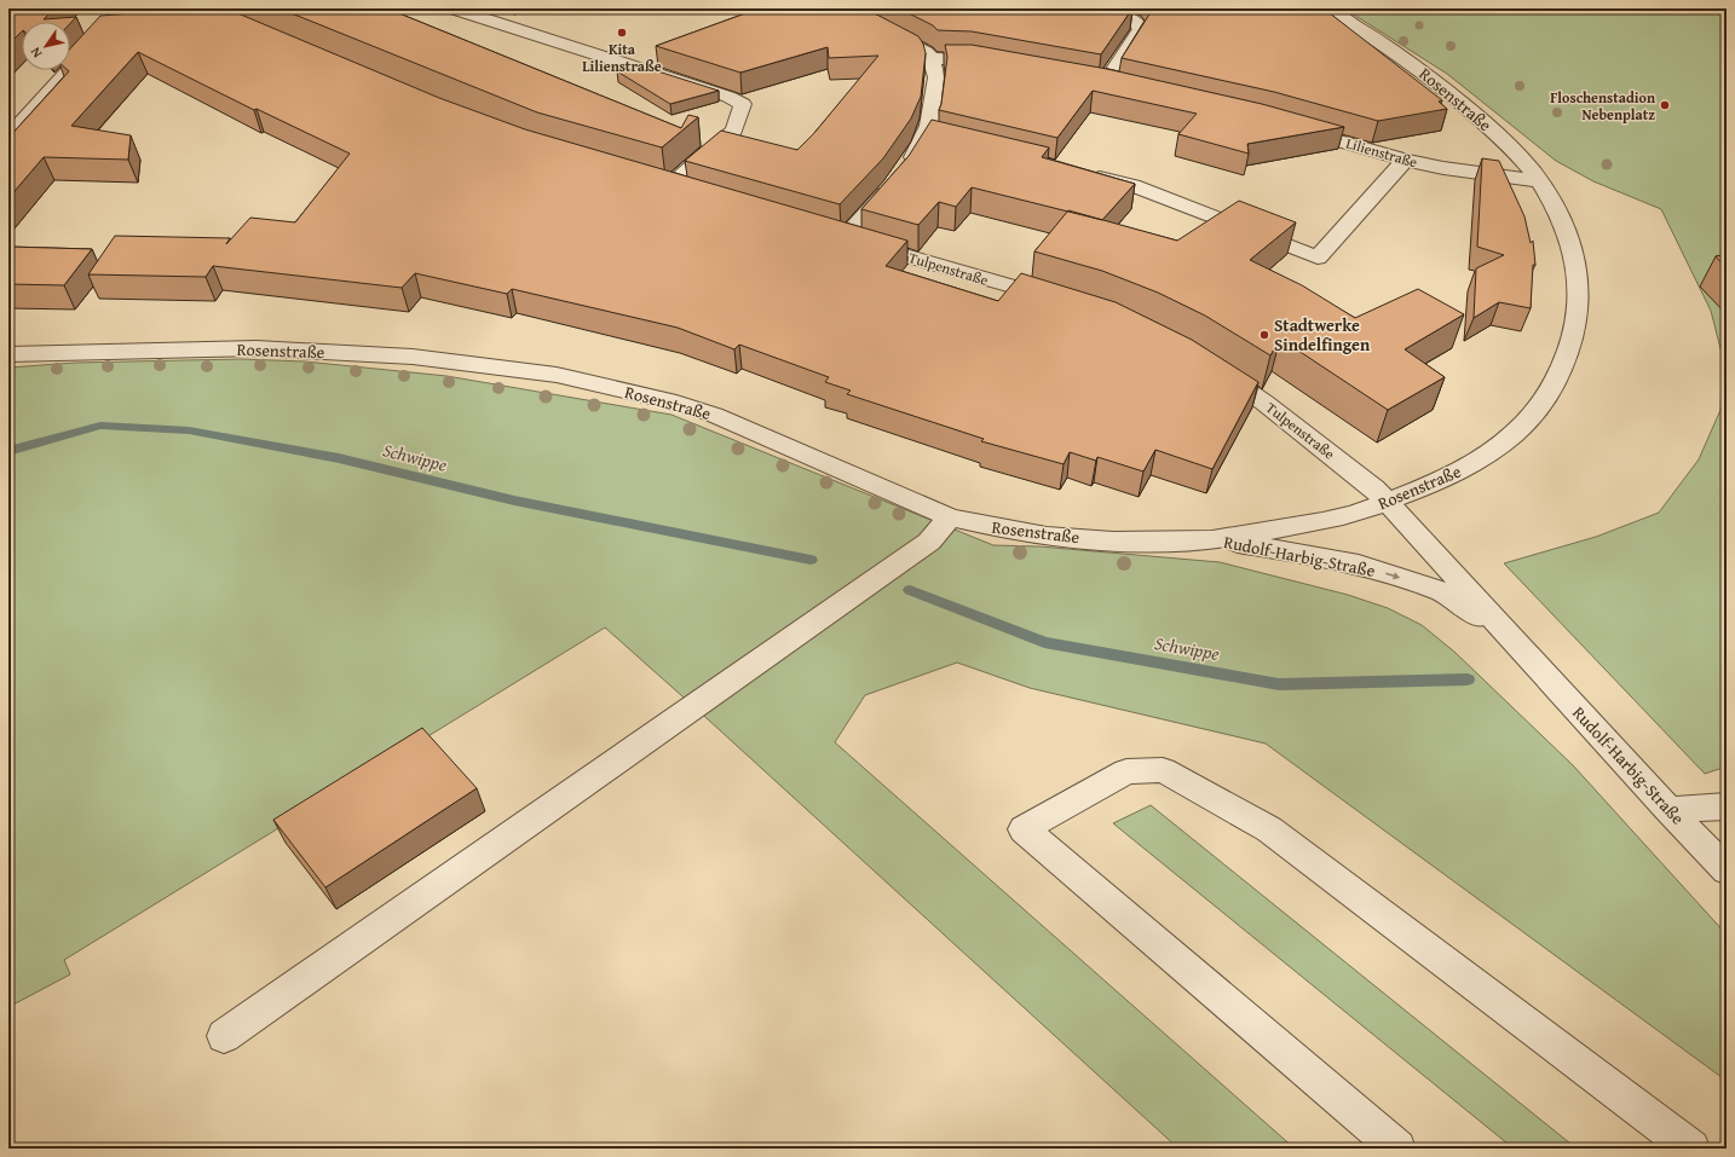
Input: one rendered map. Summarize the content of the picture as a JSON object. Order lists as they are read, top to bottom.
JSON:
{
  "streets": {
    "street": [
      "Rosenstraße",
      "Lilienstraße",
      "Tulpenstraße",
      "Rudolf-Harbig-Straße"
    ]
  },
  "crossings": [
    ["Rosenstraße", "Lilienstraße"],
    ["Rosenstraße", "Tulpenstraße"],
    ["Rosenstraße", "Rudolf-Harbig-Straße"],
    ["Tulpenstraße", "Rudolf-Harbig-Straße"]
  ],
  "one_way": ["Rudolf-Harbig-Straße"],
  "water": ["Schwippe"],
  "places": ["Kita Lilienstraße", "Floschenstadion Nebenplatz", "Stadtwerke Sindelfingen"],
  "north": "bottom left"
}
